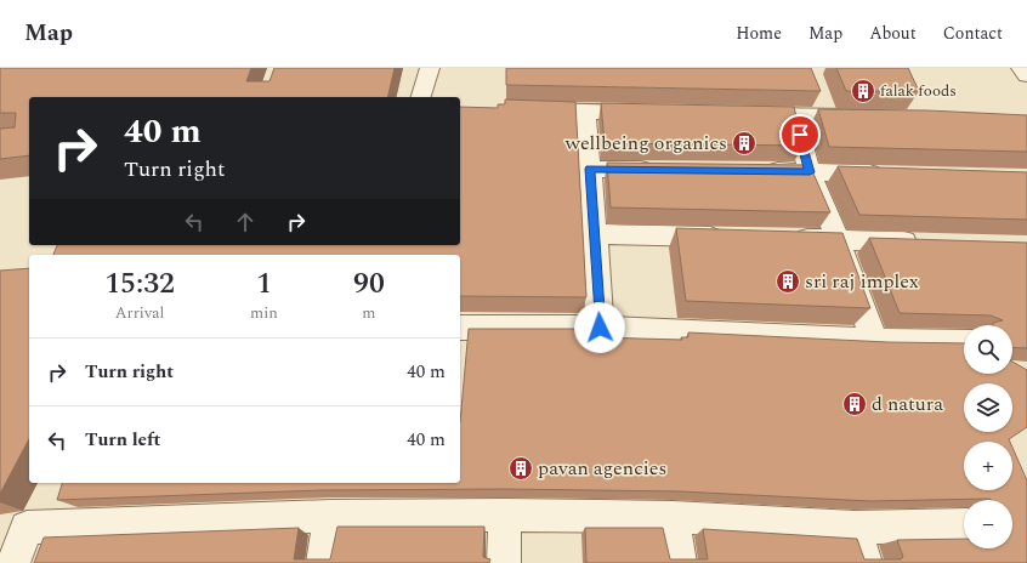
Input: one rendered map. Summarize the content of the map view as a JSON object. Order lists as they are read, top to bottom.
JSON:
{
  "places": {
    "building": [
      "falak foods",
      "wellbeing organics",
      "sri raj implex",
      "d natura",
      "pavan agencies"
    ]
  },
  "page": {
    "header": "Map",
    "nav": [
      "Home",
      "Map",
      "About",
      "Contact"
    ],
    "turn": ["40 m", "Turn right"],
    "eta": [
      "15:32",
      "Arrival",
      "1",
      "min",
      "90",
      "m"
    ],
    "map_buttons": ["+", "−"],
    "list": [
      {
        "name": "Turn right",
        "value": "40 m"
      },
      {
        "name": "Turn left",
        "value": "40 m"
      }
    ]
  }
}
